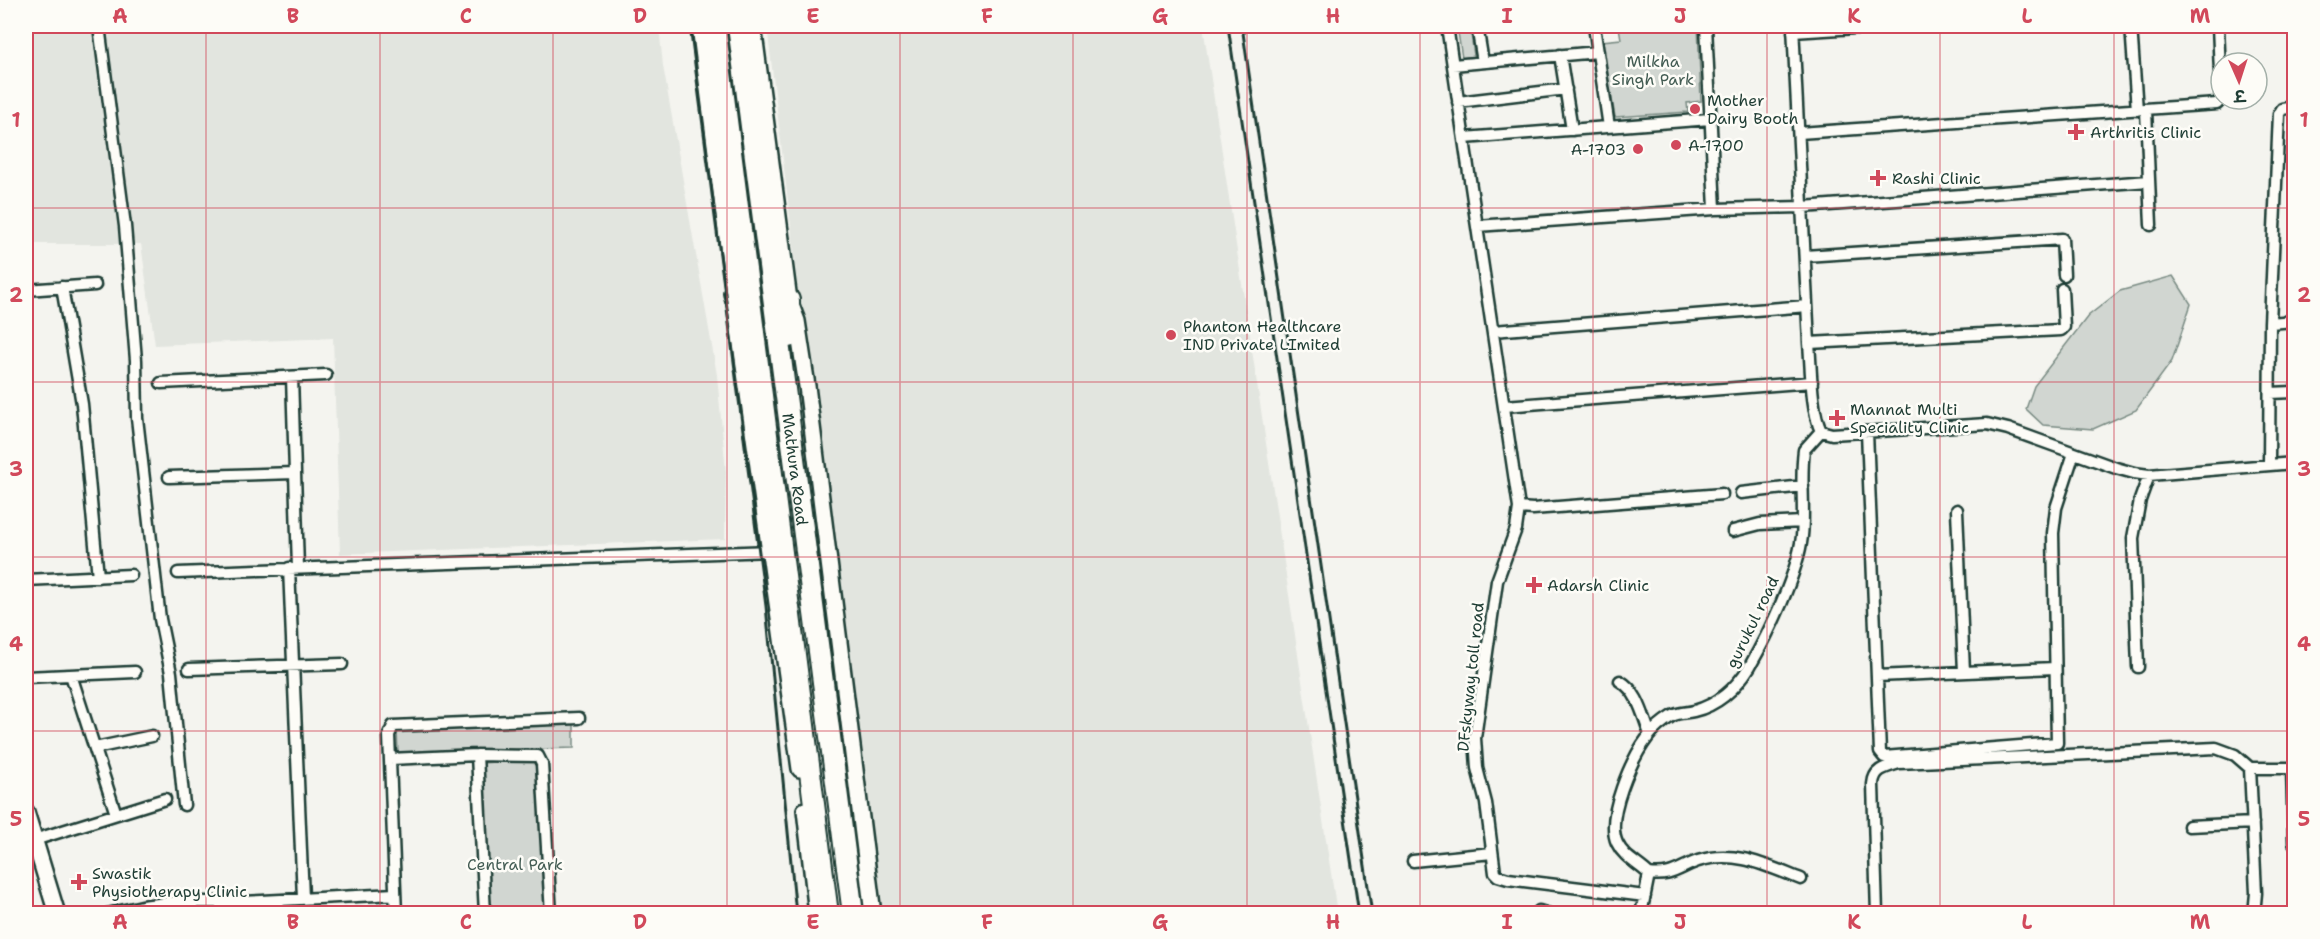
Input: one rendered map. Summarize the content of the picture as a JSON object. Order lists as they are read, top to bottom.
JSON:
{
  "streets": {
    "highway": ["Mathura Road"],
    "street": ["gurukul road", "DFskyway toll road"]
  },
  "parks": ["Milkha Singh Park", "Central Park"],
  "places": {
    "other": [
      "Mother Dairy Booth",
      "A-1700",
      "A-1703",
      "Phantom Healthcare IND Private LImited"
    ],
    "health": [
      "Arthritis Clinic",
      "Rashi Clinic",
      "Mannat Multi Speciality Clinic",
      "Adarsh Clinic",
      "Swastik Physiotherapy Clinic"
    ]
  },
  "north": "bottom",
  "grid": {
    "columns": [
      "A",
      "B",
      "C",
      "D",
      "E",
      "F",
      "G",
      "H",
      "I",
      "J",
      "K",
      "L",
      "M"
    ],
    "rows": [
      "1",
      "2",
      "3",
      "4",
      "5"
    ]
  }
}
